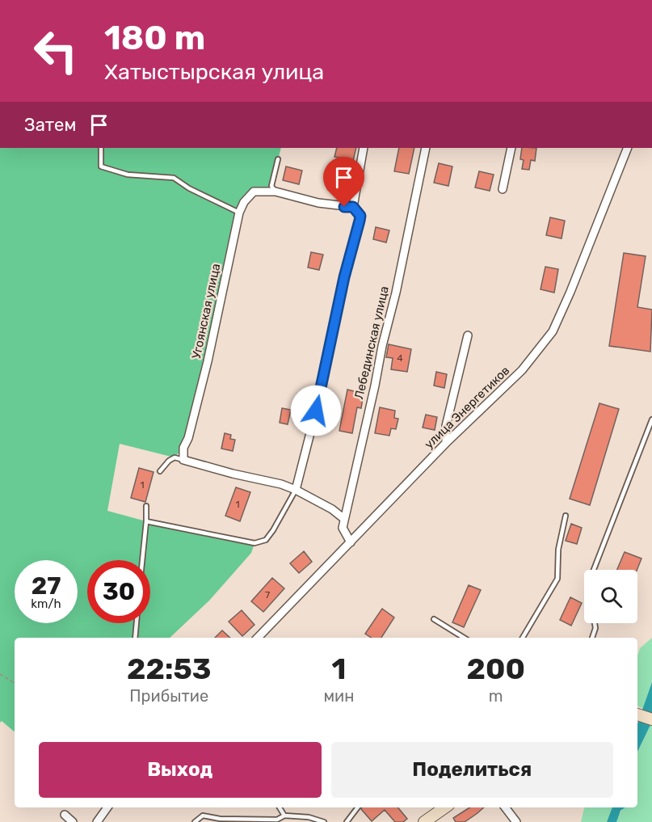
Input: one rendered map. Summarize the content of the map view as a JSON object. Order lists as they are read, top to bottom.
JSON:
{
  "streets": {
    "street": ["Угоянская улица", "Лебединская улица", "улица Энергетиков"]
  },
  "crossings": [
    ["Лебединская улица", "улица Энергетиков"]
  ],
  "house_numbers": [
    "4",
    "1",
    "1",
    "7"
  ],
  "page": {
    "turn": ["180 m", "Хатыстырская улица"],
    "then": "Затем",
    "speed": "27 km/h",
    "limit": "30",
    "eta": [
      "22:53",
      "Прибытие",
      "1",
      "мин",
      "200",
      "m"
    ],
    "buttons": ["Выход", "Поделиться"]
  }
}
